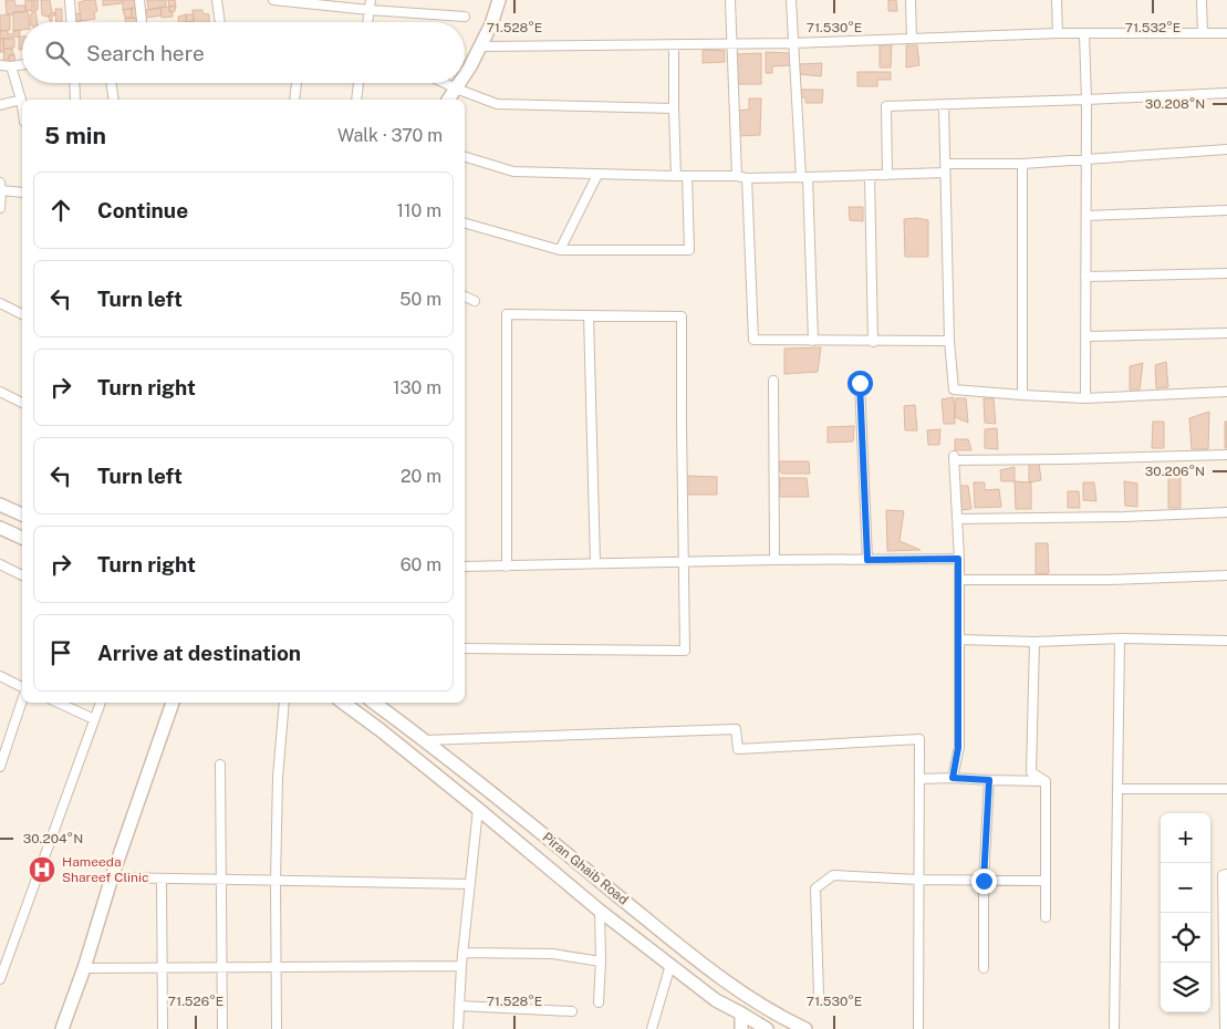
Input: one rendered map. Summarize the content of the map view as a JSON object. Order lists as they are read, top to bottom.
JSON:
{
  "streets": {
    "main road": ["Piran Ghaib Road"]
  },
  "places": {
    "hospital": ["Hameeda Shareef Clinic"]
  },
  "page": {
    "search": "Search here",
    "heading": ["5 min", "Walk · 370 m"],
    "list": [
      ["Continue", "110 m"],
      ["Turn left", "50 m"],
      ["Turn right", "130 m"],
      ["Turn left", "20 m"],
      ["Turn right", "60 m"],
      "Arrive at destination"
    ],
    "map_buttons": ["+", "−"]
  },
  "coordinates": [
    "71.528°E",
    "71.530°E",
    "71.532°E",
    "30.208°N",
    "30.206°N",
    "30.204°N",
    "71.526°E"
  ]
}
